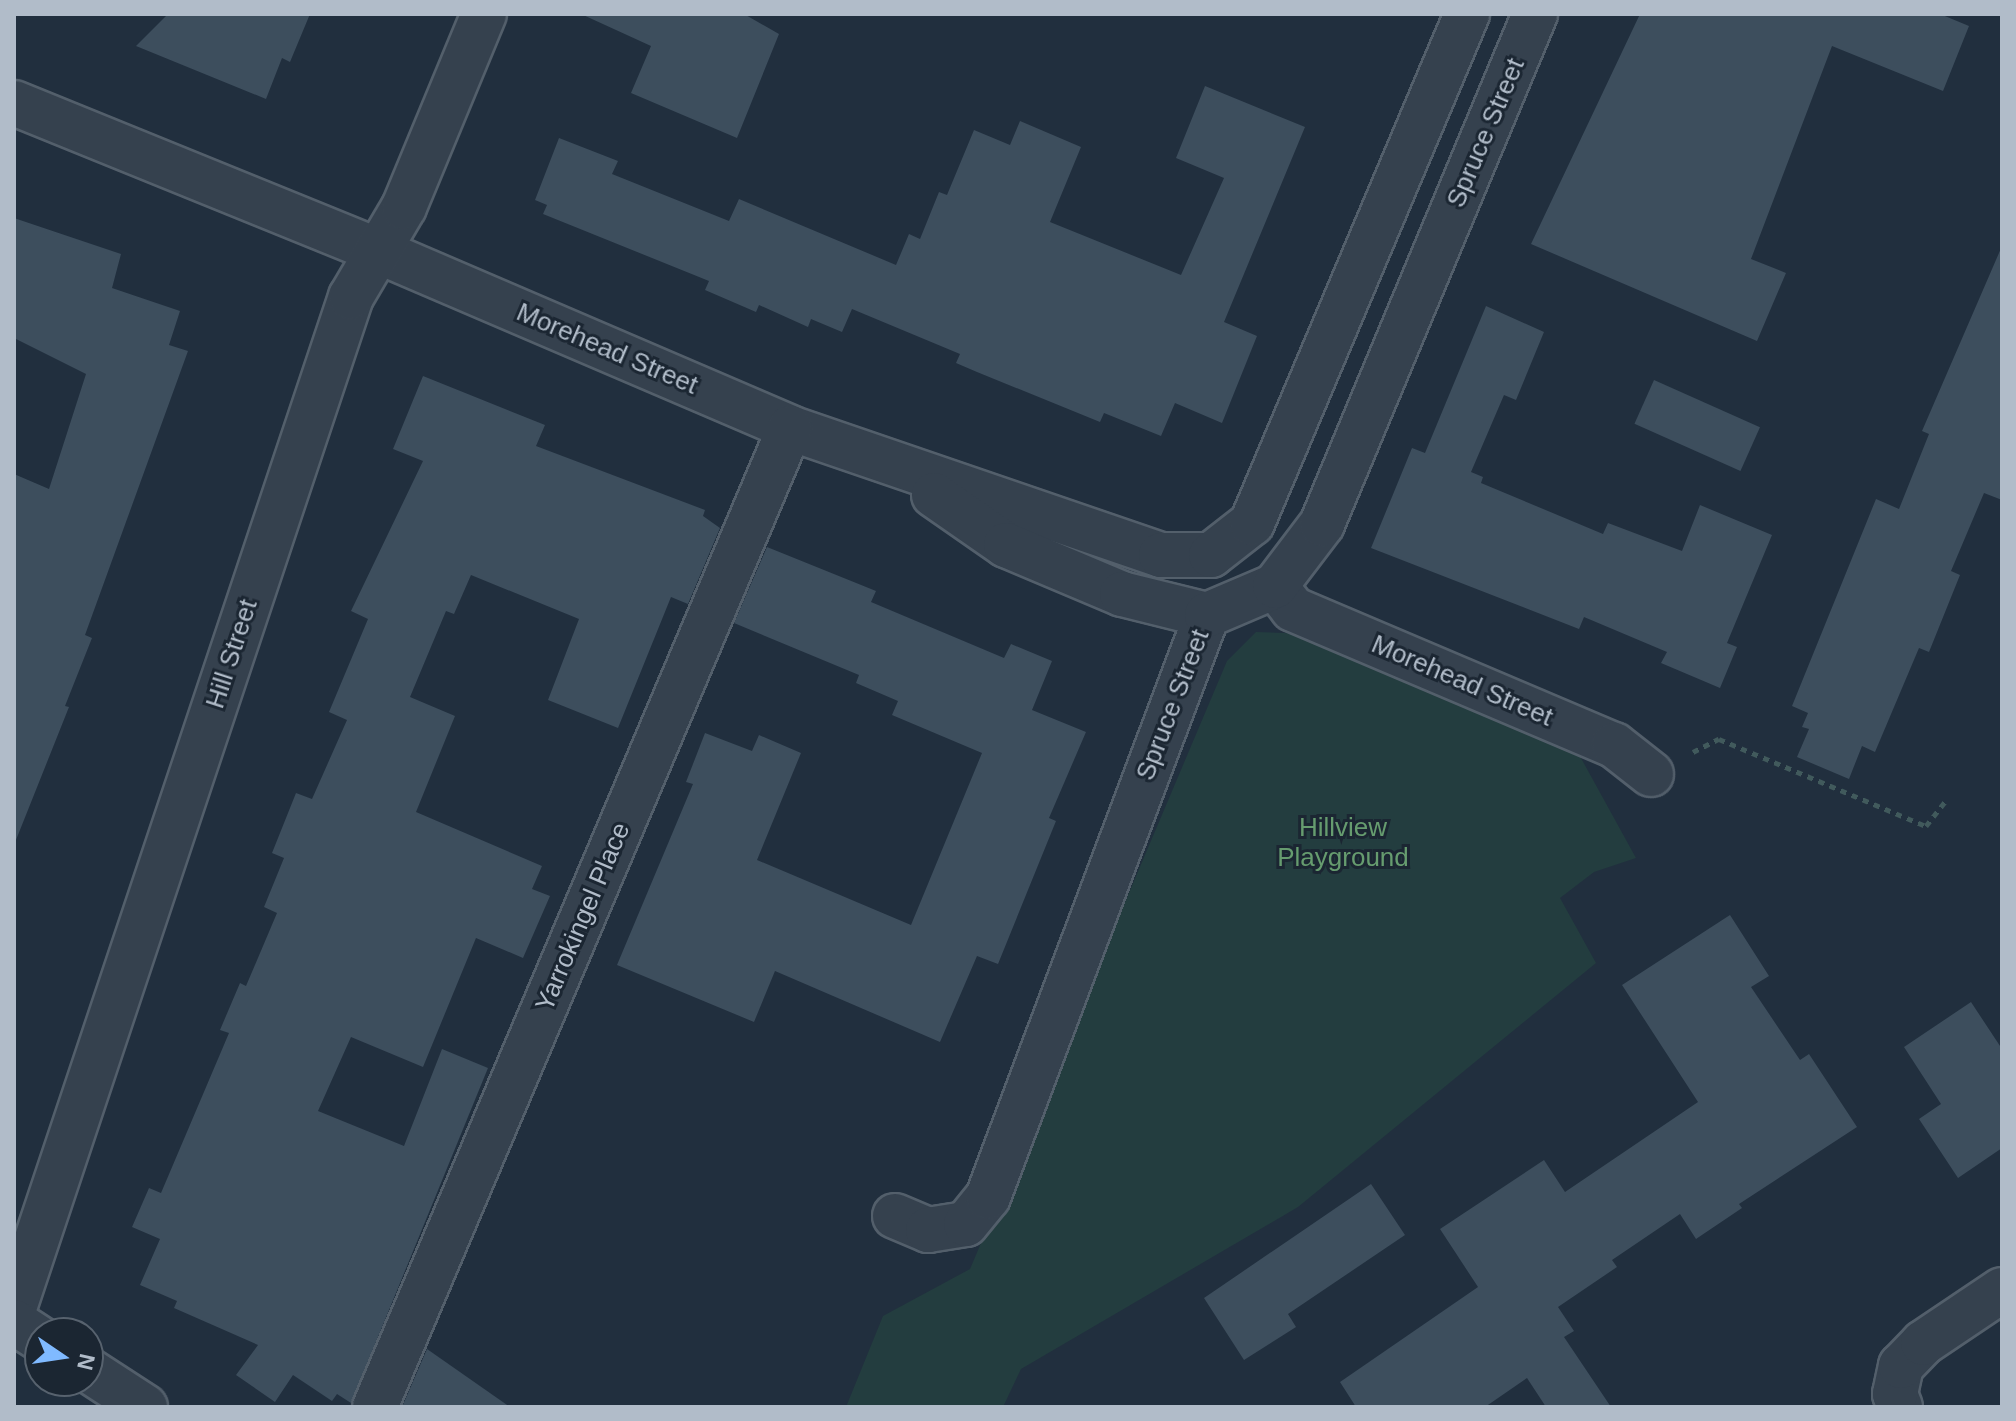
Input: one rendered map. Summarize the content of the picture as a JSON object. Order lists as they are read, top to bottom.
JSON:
{
  "streets": {
    "street": [
      "Spruce Street",
      "Morehead Street",
      "Hill Street",
      "Yarrokingel Place"
    ]
  },
  "crossings": [
    ["Spruce Street", "Morehead Street"],
    ["Morehead Street", "Hill Street"],
    ["Morehead Street", "Yarrokingel Place"]
  ],
  "parks": ["Hillview Playground"],
  "north": "right"
}
